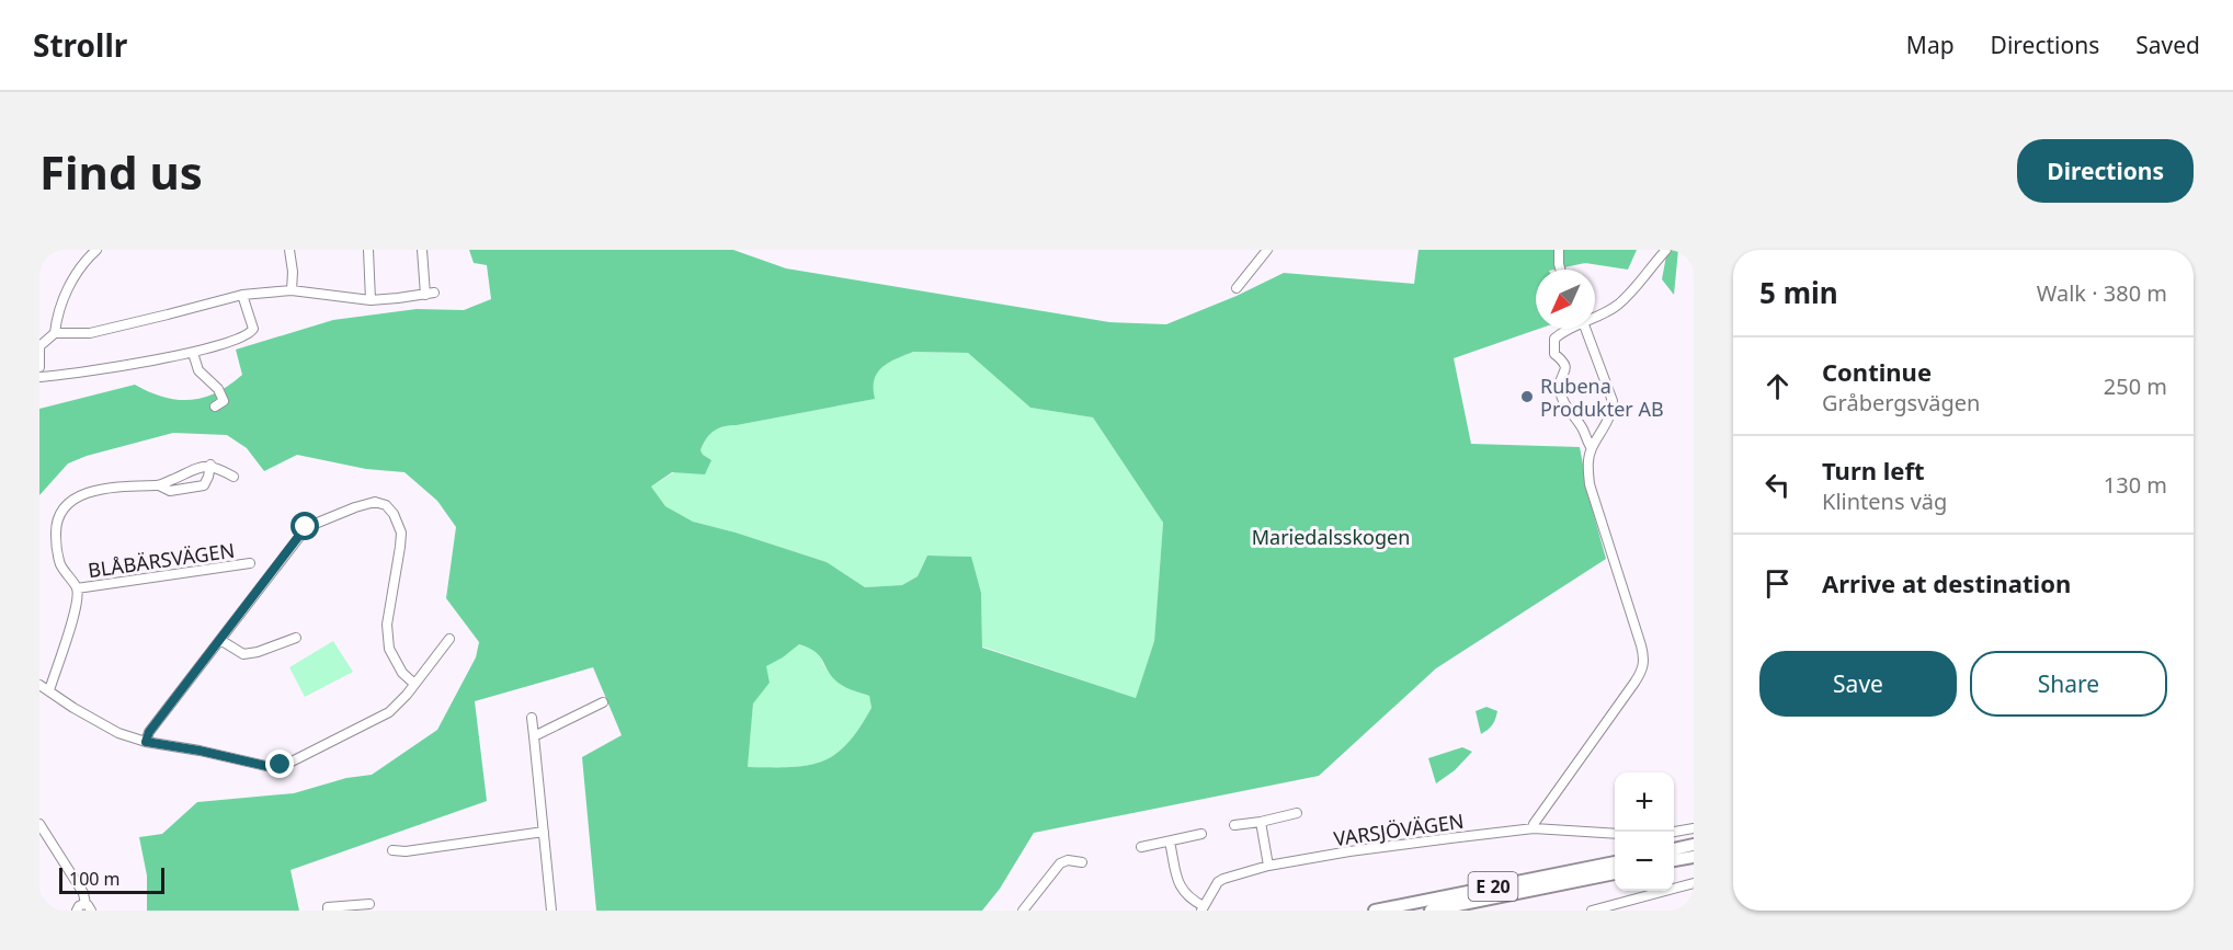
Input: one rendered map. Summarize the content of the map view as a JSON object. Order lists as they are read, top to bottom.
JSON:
{
  "streets": {
    "highway": ["E 20"],
    "street": ["BLÅBÄRSVÄGEN", "VARSJÖVÄGEN"]
  },
  "parks": ["Mariedalsskogen"],
  "places": ["Rubena Produkter AB"],
  "scale_bar": "100 m",
  "north": "bottom left",
  "page": {
    "header": "Strollr",
    "nav": ["Map", "Directions", "Saved"],
    "buttons": [
      "Directions",
      ["Save", "Share"]
    ],
    "title": "Find us",
    "heading": ["5 min", "Walk · 380 m"],
    "list": [
      ["Continue", "Gråbergsvägen", "250 m"],
      ["Turn left", "Klintens väg", "130 m"],
      "Arrive at destination"
    ],
    "map_buttons": ["+", "−"],
    "scale": "100 m"
  }
}
